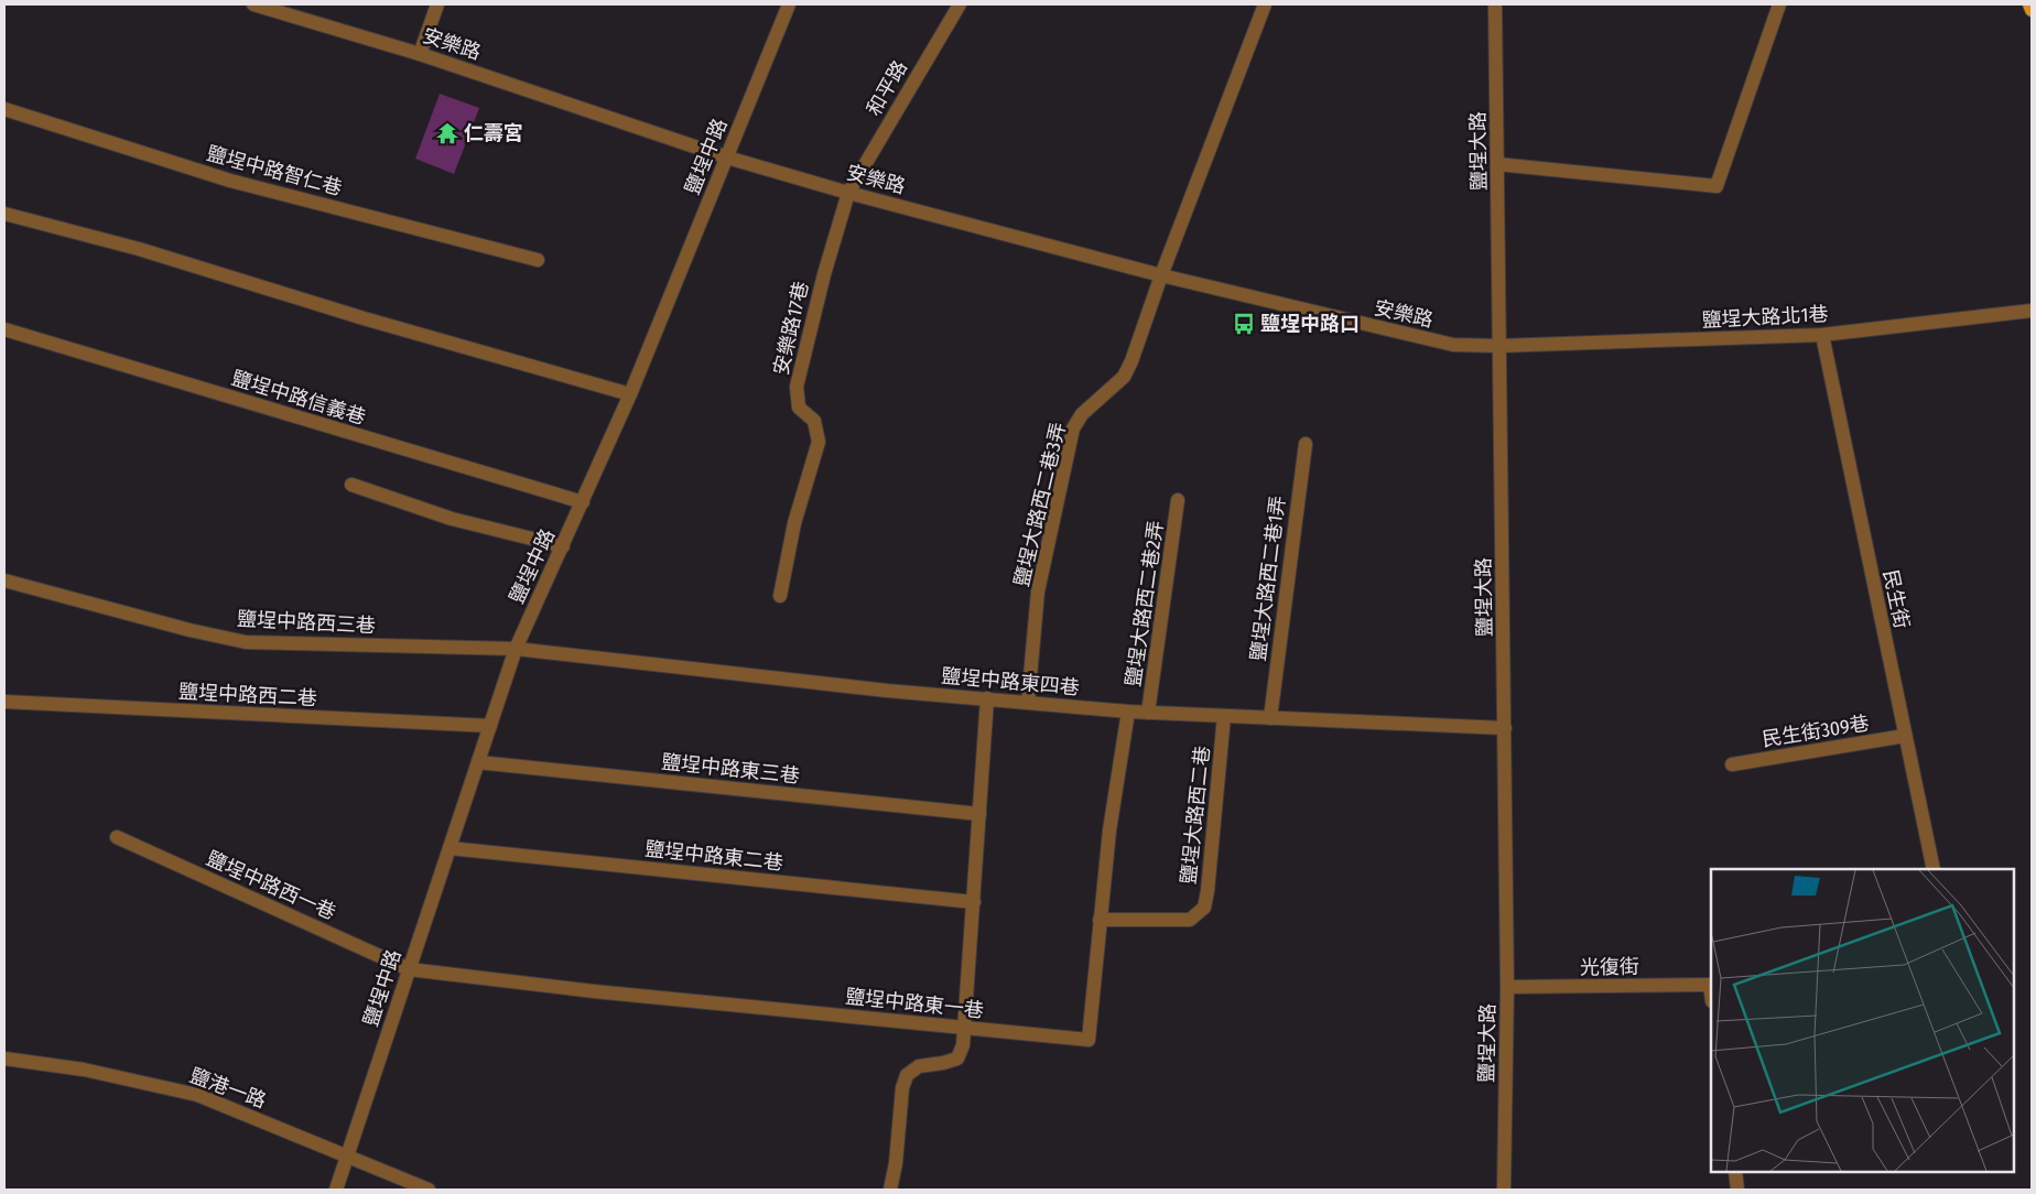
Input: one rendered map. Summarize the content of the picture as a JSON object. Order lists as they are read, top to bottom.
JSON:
{
  "streets": {
    "street": [
      "安樂路",
      "和平路",
      "鹽埕大路",
      "鹽埕中路",
      "鹽埕中路智仁巷",
      "鹽埕大路北1巷",
      "安樂路17巷",
      "鹽埕中路信義巷",
      "鹽埕大路西二巷3弄",
      "鹽埕大路西二巷1弄",
      "民生街",
      "鹽埕大路西二巷2弄",
      "鹽埕中路西三巷",
      "鹽埕中路東四巷",
      "鹽埕中路西二巷",
      "民生街309巷",
      "鹽埕中路東三巷",
      "鹽埕大路西二巷",
      "鹽埕中路東二巷",
      "鹽埕中路西一巷",
      "光復街",
      "鹽埕中路東一巷",
      "鹽港一路"
    ]
  },
  "crossings": [
    ["安樂路", "和平路"],
    ["安樂路", "鹽埕大路"],
    ["安樂路", "鹽埕中路"],
    ["安樂路", "鹽埕大路北1巷"],
    ["安樂路", "安樂路17巷"],
    ["安樂路", "鹽埕大路西二巷3弄"],
    ["和平路", "安樂路17巷"],
    ["鹽埕大路", "鹽埕大路北1巷"],
    ["鹽埕大路", "鹽埕中路東四巷"],
    ["鹽埕大路", "光復街"],
    ["鹽埕中路", "鹽埕中路信義巷"],
    ["鹽埕中路", "鹽埕中路西三巷"],
    ["鹽埕中路", "鹽埕中路東四巷"],
    ["鹽埕中路", "鹽埕中路西二巷"],
    ["鹽埕中路", "鹽埕中路東三巷"],
    ["鹽埕中路", "鹽埕中路東二巷"],
    ["鹽埕中路", "鹽埕中路西一巷"],
    ["鹽埕中路", "鹽埕中路東一巷"],
    ["鹽埕中路", "鹽港一路"],
    ["鹽埕大路北1巷", "民生街"],
    ["鹽埕大路西二巷3弄", "鹽埕中路東四巷"],
    ["鹽埕大路西二巷1弄", "鹽埕中路東四巷"],
    ["民生街", "民生街309巷"],
    ["鹽埕大路西二巷2弄", "鹽埕中路東四巷"],
    ["鹽埕中路西三巷", "鹽埕中路東四巷"],
    ["鹽埕中路東四巷", "鹽埕大路西二巷"],
    ["鹽埕中路東四巷", "鹽埕中路東一巷"],
    ["鹽埕大路西二巷", "鹽埕中路東一巷"],
    ["鹽埕中路西一巷", "鹽埕中路東一巷"]
  ],
  "places": {
    "temple": ["仁壽宮"],
    "bus stop": ["鹽埕中路口"]
  }
}
